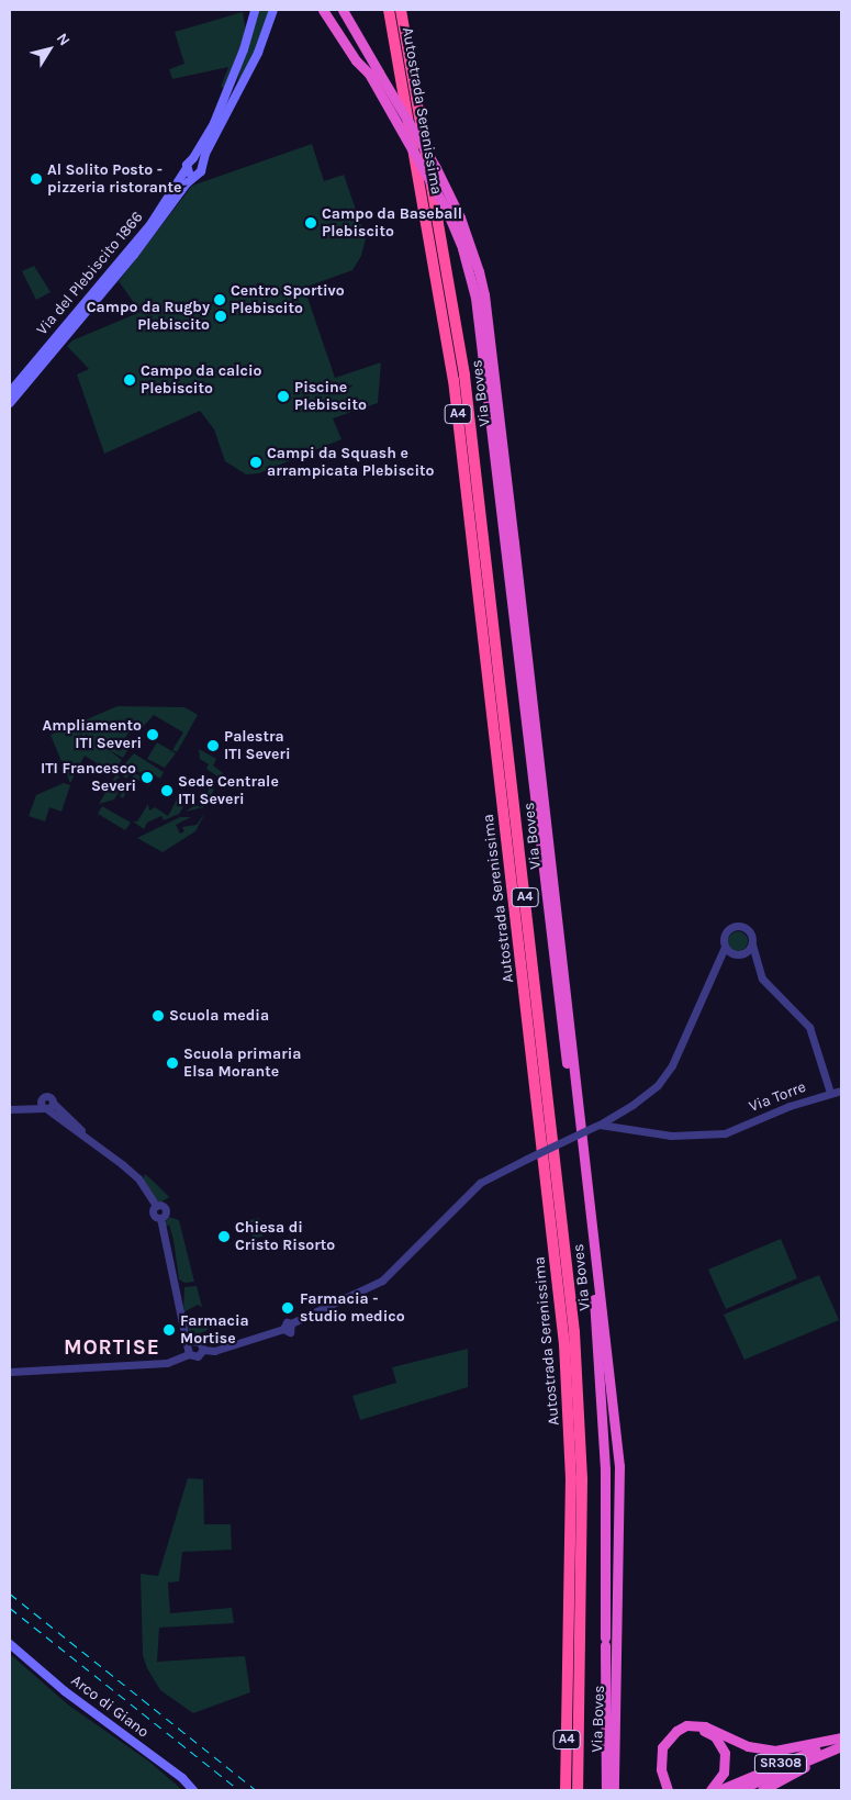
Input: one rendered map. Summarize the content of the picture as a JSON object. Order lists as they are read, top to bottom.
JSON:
{
  "streets": {
    "highway": [
      "Autostrada Serenissima",
      "Via Boves",
      "A4",
      "SR308"
    ],
    "main road": ["Via del Plebiscito 1866", "Arco di Giano"],
    "street": ["Via Torre"]
  },
  "districts": ["MORTISE"],
  "places": [
    "Al Solito Posto - pizzeria ristorante",
    "Campo da Baseball Plebiscito",
    "Centro Sportivo Plebiscito",
    "Campo da Rugby Plebiscito",
    "Campo da calcio Plebiscito",
    "Piscine Plebiscito",
    "Campi da Squash e arrampicata Plebiscito",
    "Ampliamento ITI Severi",
    "Palestra ITI Severi",
    "ITI Francesco Severi",
    "Sede Centrale ITI Severi",
    "Scuola media",
    "Scuola primaria Elsa Morante",
    "Chiesa di Cristo Risorto",
    "Farmacia - studio medico",
    "Farmacia Mortise"
  ],
  "north": "top right"
}
